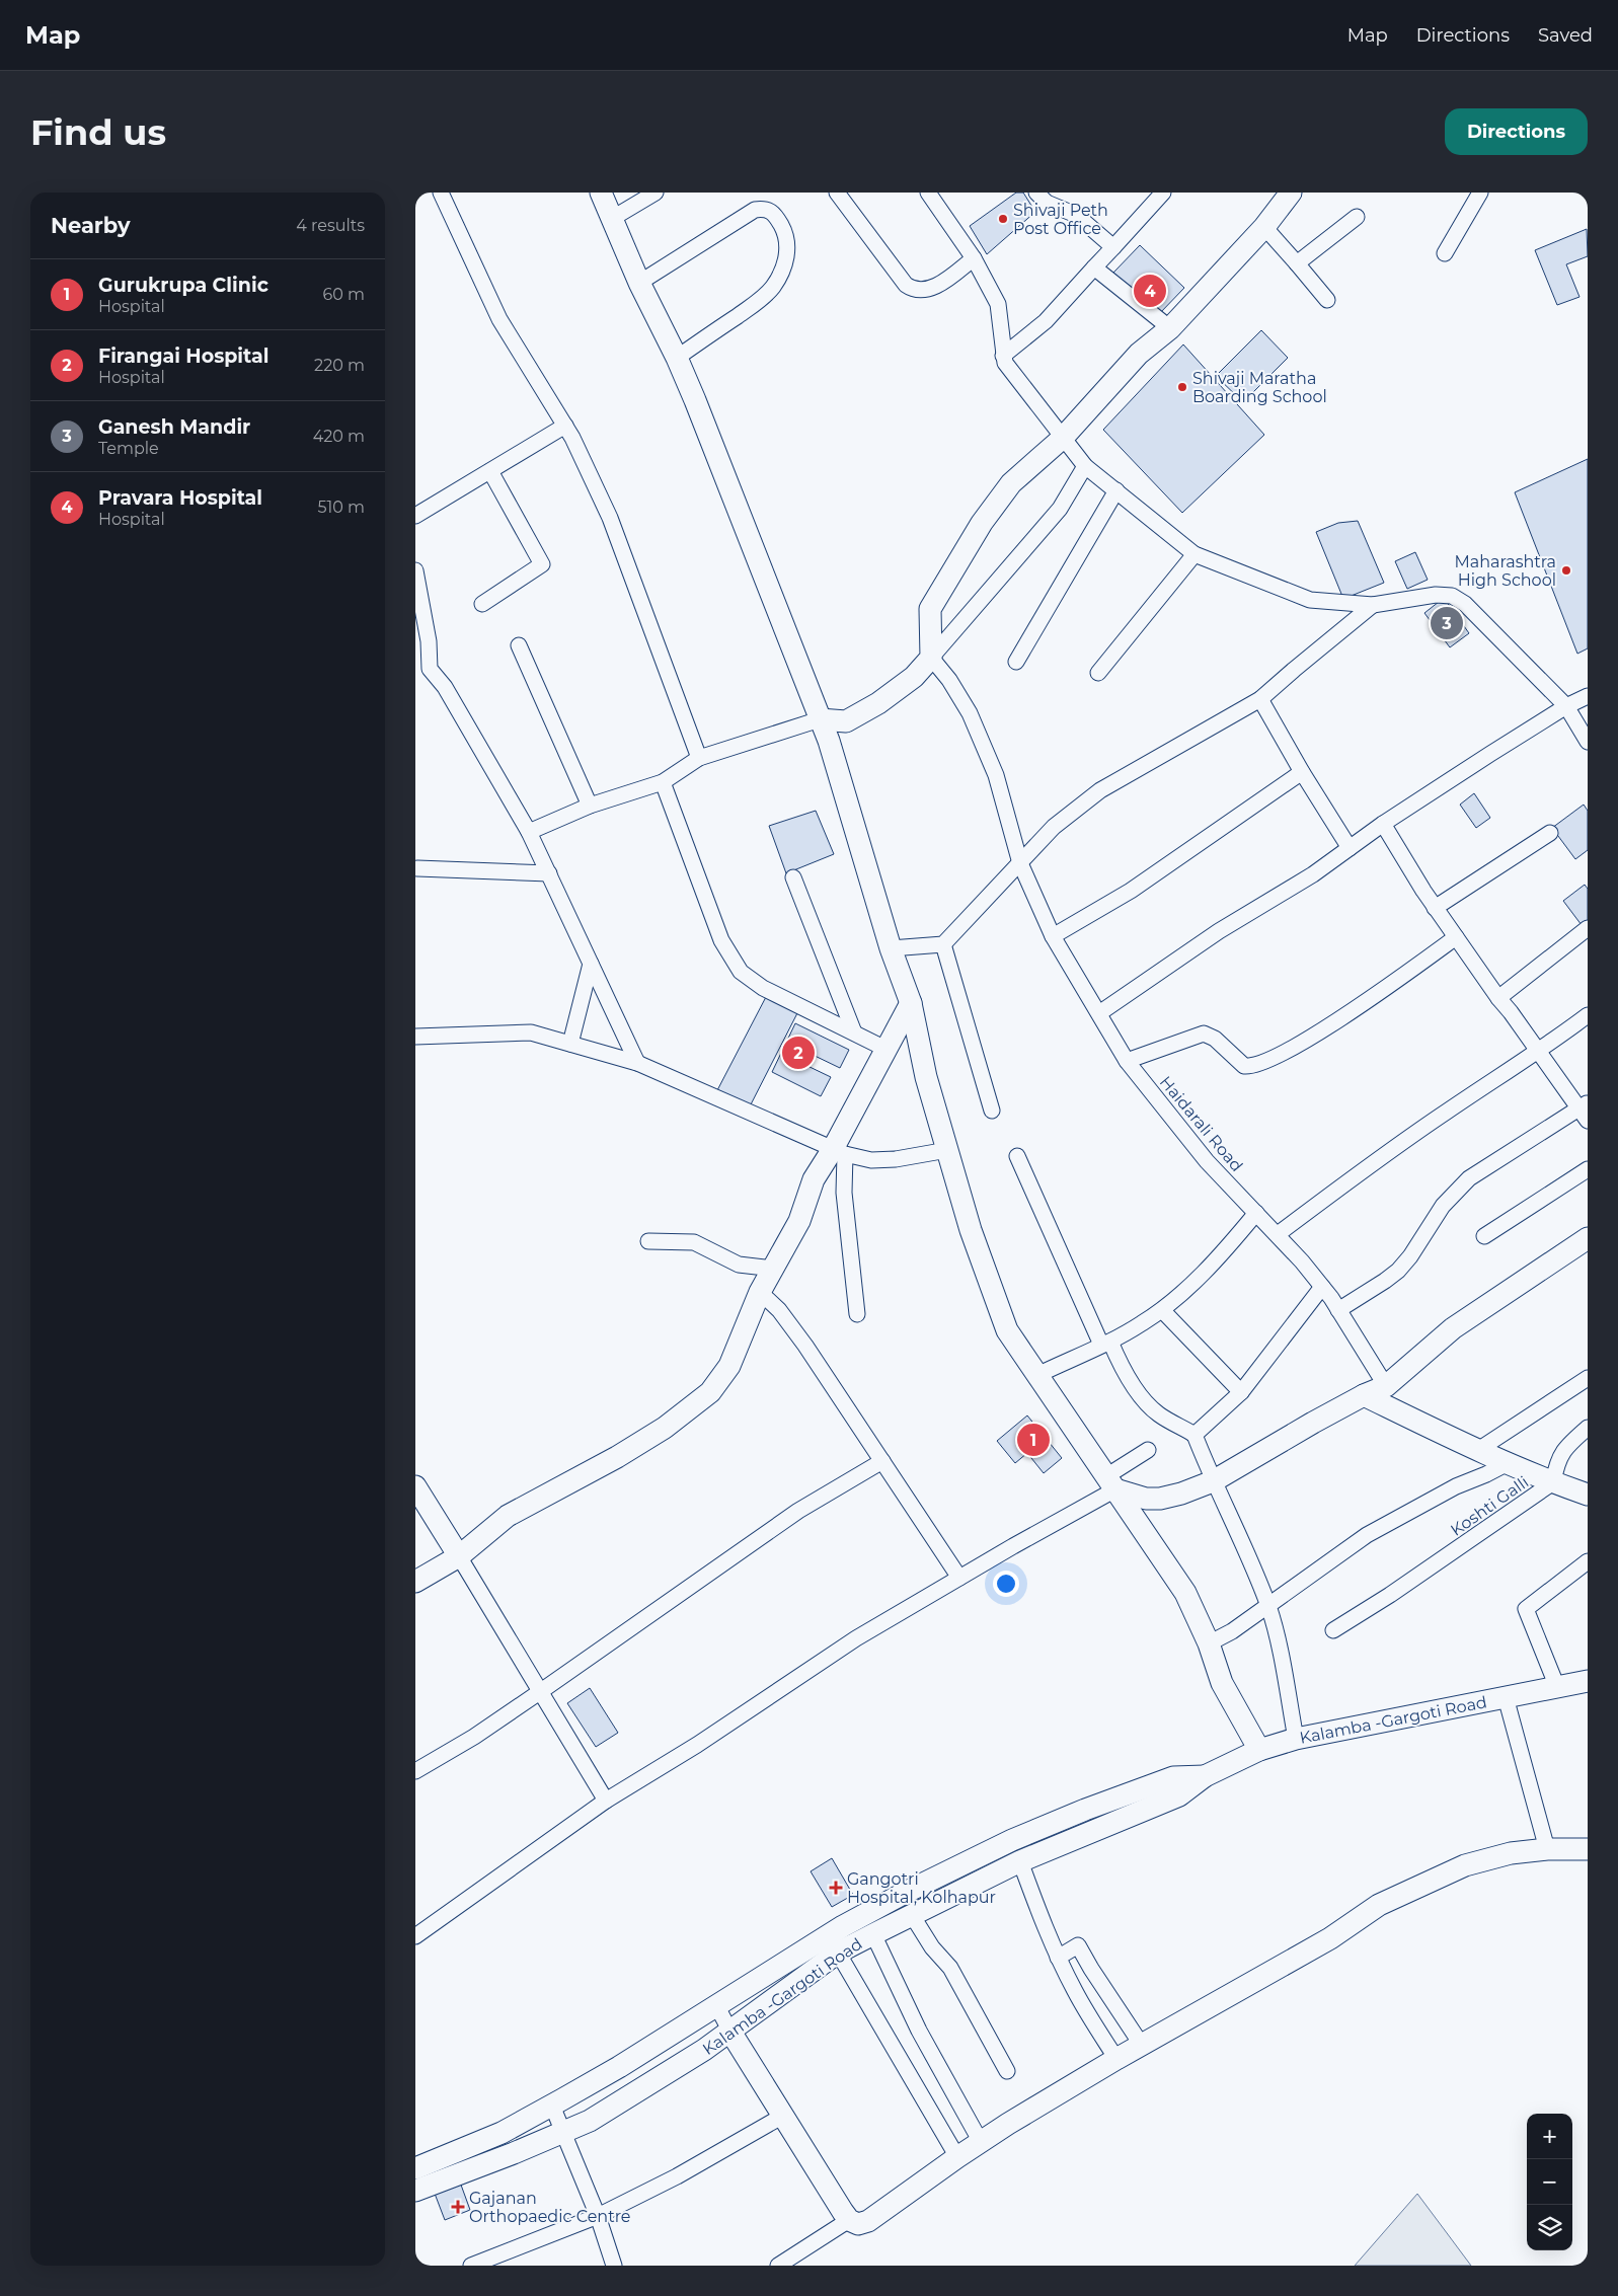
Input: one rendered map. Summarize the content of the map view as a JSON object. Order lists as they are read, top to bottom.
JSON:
{
  "streets": {
    "main road": ["Kalamba -Gargoti Road"],
    "street": ["Haidarali Road", "Koshti Galli"]
  },
  "places": {
    "other": ["Shivaji Peth Post Office", "Shivaji Maratha Boarding School", "Maharashtra High School"],
    "health": ["Gangotri Hospital, Kolhapur", "Gajanan Orthopaedic Centre"]
  },
  "page": {
    "header": "Map",
    "nav": ["Map", "Directions", "Saved"],
    "buttons": "Directions",
    "title": "Find us",
    "heading": ["Nearby", "4 results"],
    "list": [
      {
        "mark": "1",
        "name": "Gurukrupa Clinic",
        "note": "Hospital",
        "value": "60 m"
      },
      {
        "mark": "2",
        "name": "Firangai Hospital",
        "note": "Hospital",
        "value": "220 m"
      },
      {
        "mark": "3",
        "name": "Ganesh Mandir",
        "note": "Temple",
        "value": "420 m"
      },
      {
        "mark": "4",
        "name": "Pravara Hospital",
        "note": "Hospital",
        "value": "510 m"
      }
    ],
    "pins": [
      "4",
      "3",
      "2",
      "1"
    ],
    "map_buttons": ["+", "−"]
  }
}
